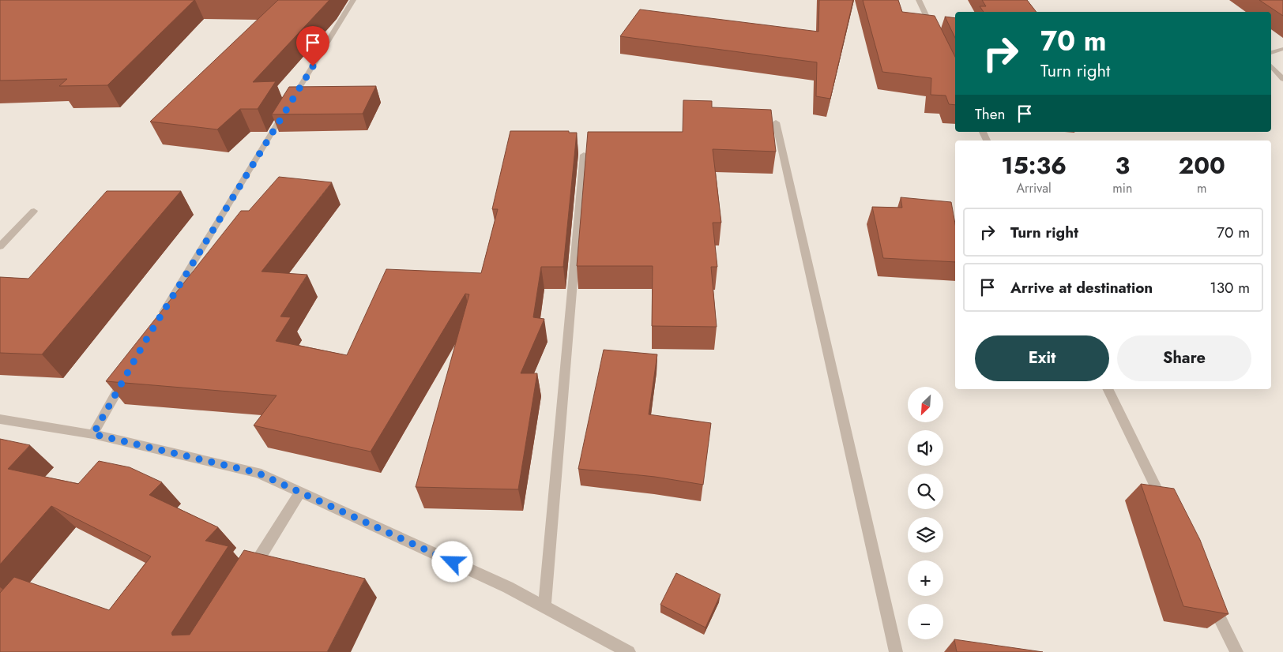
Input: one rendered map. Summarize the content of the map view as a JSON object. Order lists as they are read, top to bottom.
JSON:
{
  "north": "bottom left",
  "page": {
    "turn": ["70 m", "Turn right"],
    "then": "Then",
    "eta": [
      "15:36",
      "Arrival",
      "3",
      "min",
      "200",
      "m"
    ],
    "list": [
      {
        "name": "Turn right",
        "value": "70 m"
      },
      {
        "name": "Arrive at destination",
        "value": "130 m"
      }
    ],
    "buttons": ["Exit", "Share"],
    "map_buttons": ["+", "−"]
  }
}
